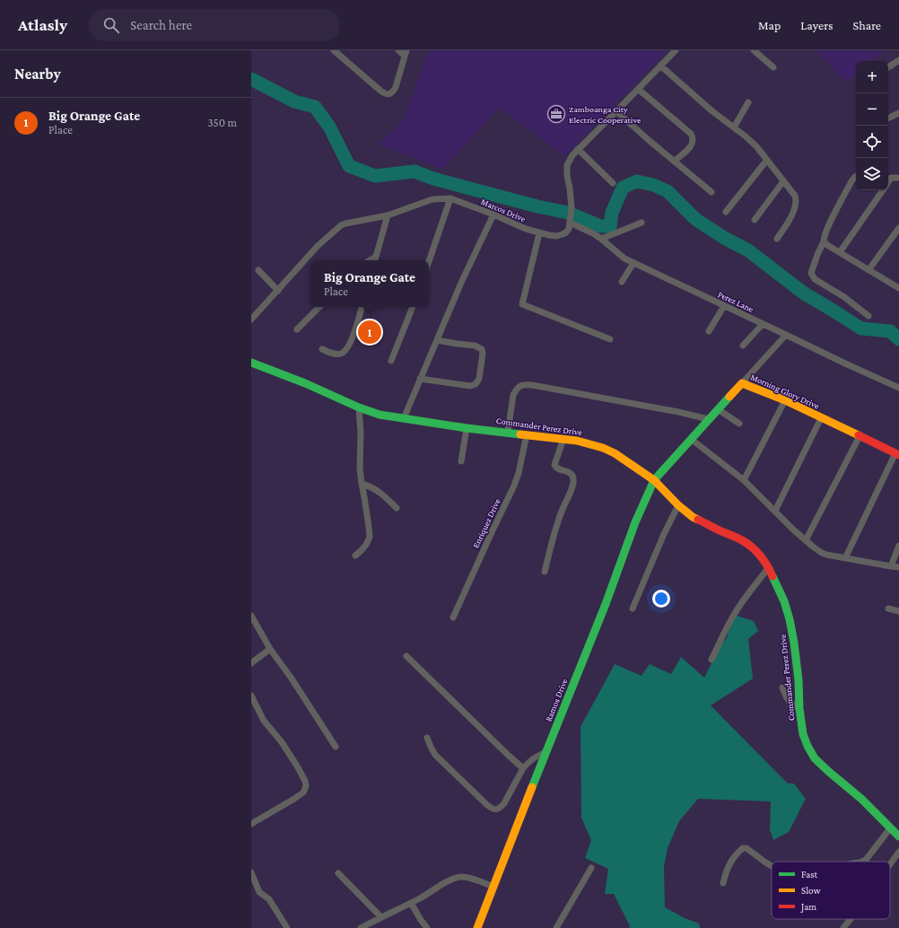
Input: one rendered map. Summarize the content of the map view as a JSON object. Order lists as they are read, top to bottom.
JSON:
{
  "streets": {
    "street": [
      "Marcos Drive",
      "Perez Lane",
      "Morning Glory Drive",
      "Commander Perez Drive",
      "Enriquez Drive",
      "Ramos Drive"
    ]
  },
  "crossings": [
    ["Marcos Drive", "Perez Lane"],
    ["Morning Glory Drive", "Commander Perez Drive"],
    ["Morning Glory Drive", "Ramos Drive"],
    ["Commander Perez Drive", "Enriquez Drive"],
    ["Commander Perez Drive", "Ramos Drive"]
  ],
  "places": {
    "office": ["Zamboanga City Electric Cooperative"]
  },
  "legend": ["Fast", "Slow", "Jam"],
  "page": {
    "header": "Atlasly",
    "search": "Search here",
    "nav": ["Map", "Layers", "Share"],
    "heading": "Nearby",
    "map_buttons": ["+", "−"],
    "list": [
      {
        "mark": "1",
        "name": "Big Orange Gate",
        "note": "Place",
        "value": "350 m"
      }
    ],
    "popup": ["Big Orange Gate", "Place"],
    "pins": "1"
  }
}
